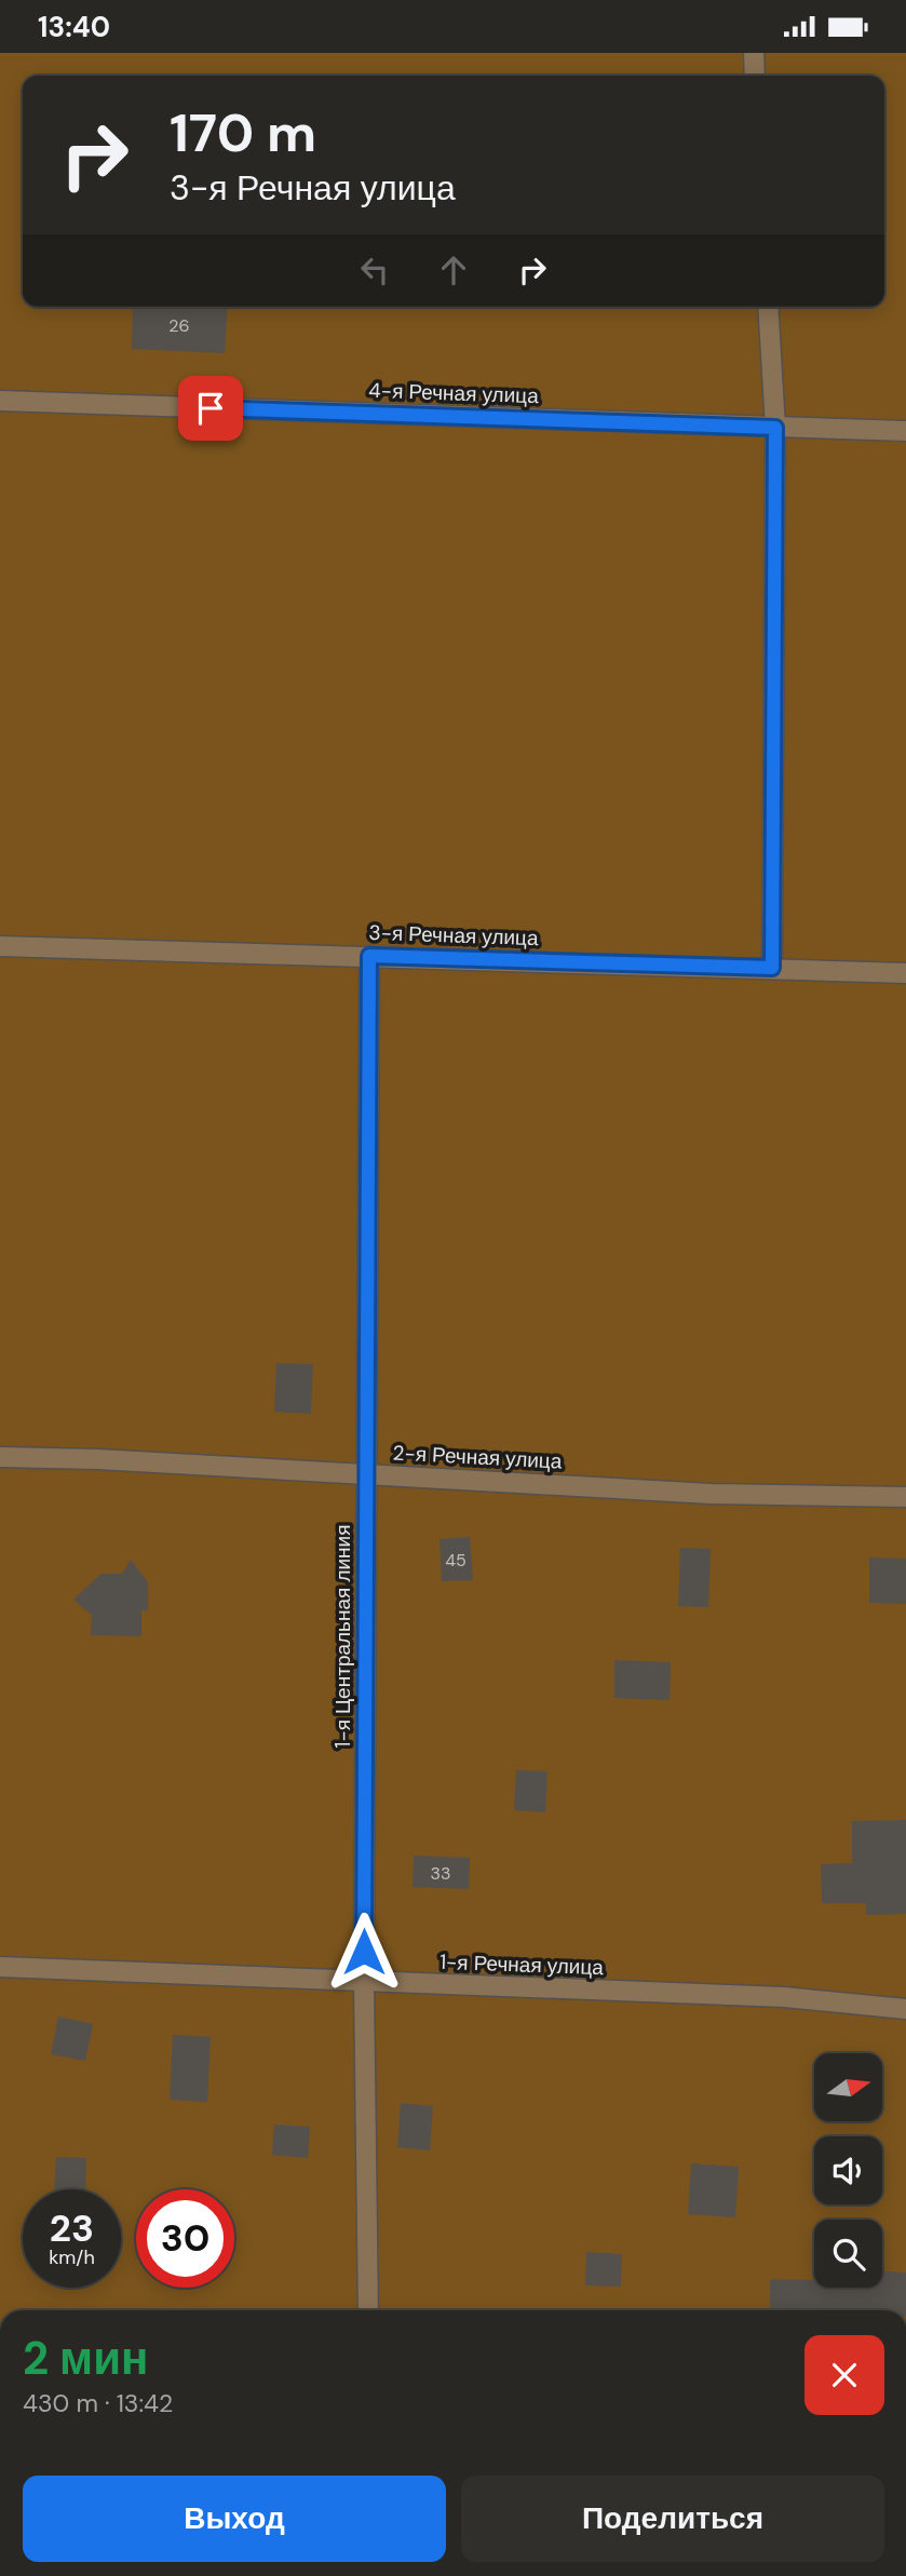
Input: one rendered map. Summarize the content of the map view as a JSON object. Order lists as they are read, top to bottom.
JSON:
{
  "streets": {
    "street": [
      "4-я Речная улица",
      "3-я Речная улица",
      "2-я Речная улица",
      "1-я Центральная линия",
      "1-я Речная улица"
    ]
  },
  "crossings": [
    ["3-я Речная улица", "1-я Центральная линия"],
    ["2-я Речная улица", "1-я Центральная линия"],
    ["1-я Центральная линия", "1-я Речная улица"]
  ],
  "house_numbers": ["26", "45", "33"],
  "north": "right",
  "page": {
    "status": "13:40",
    "turn": ["170 m", "3-я Речная улица"],
    "speed": "23 km/h",
    "limit": "30",
    "heading": ["2 мин", "430 m · 13:42"],
    "buttons": ["Выход", "Поделиться"]
  }
}
